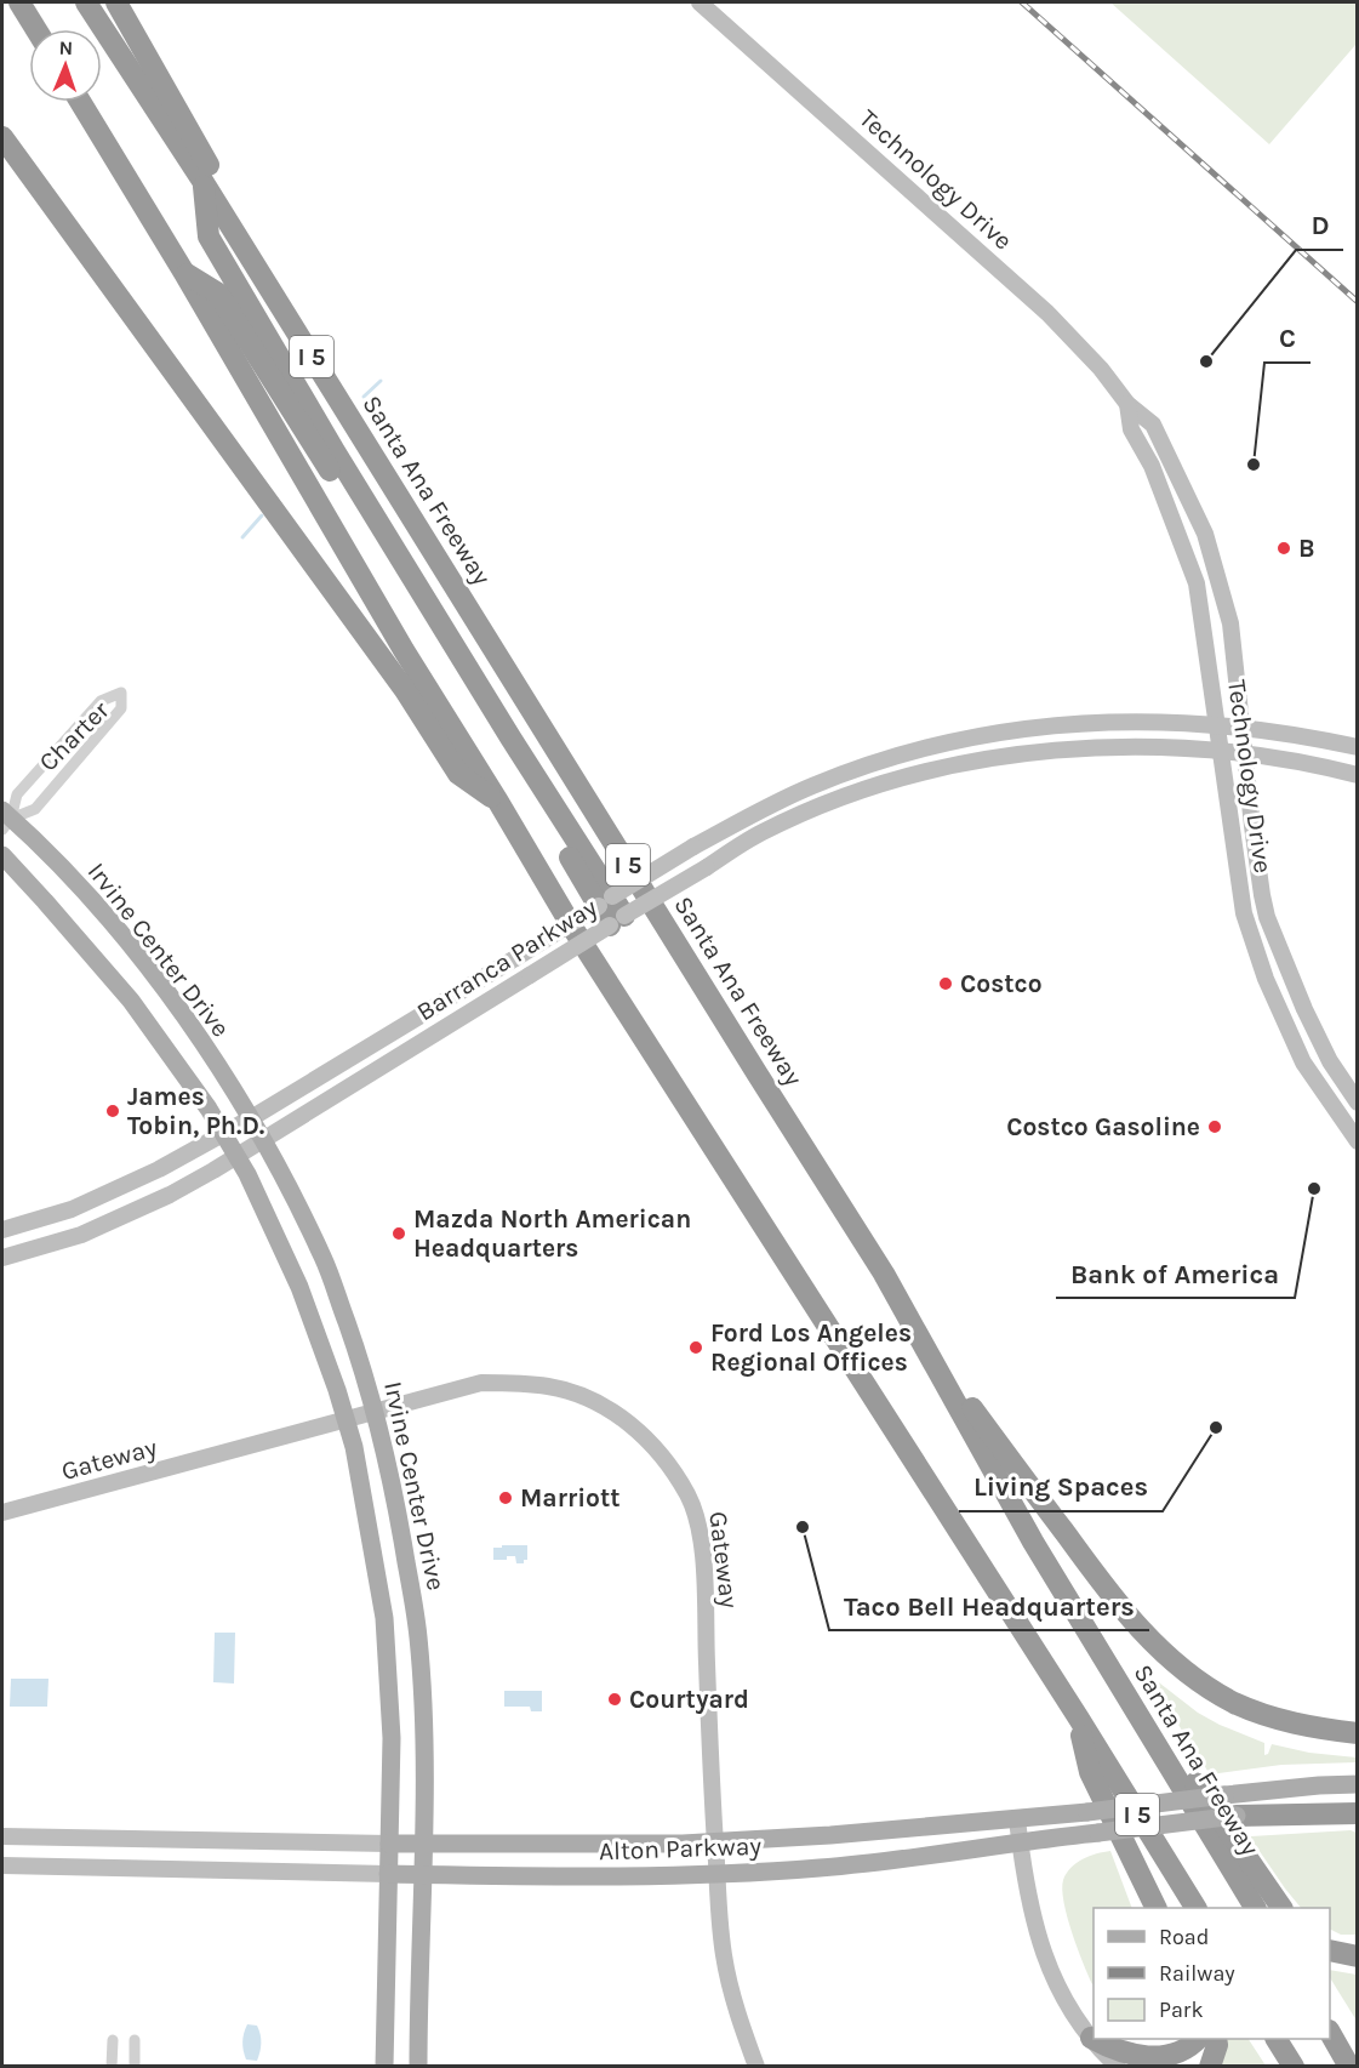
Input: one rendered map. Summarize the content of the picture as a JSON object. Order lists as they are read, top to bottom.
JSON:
{
  "streets": {
    "highway": ["I 5", "Santa Ana Freeway"],
    "main road": [
      "Technology Drive",
      "Irvine Center Drive",
      "Barranca Parkway",
      "Gateway",
      "Alton Parkway"
    ],
    "street": ["Charter"]
  },
  "crossings": [
    ["Technology Drive", "Barranca Parkway"],
    ["Charter", "Irvine Center Drive"],
    ["Irvine Center Drive", "Barranca Parkway"],
    ["Irvine Center Drive", "Gateway"],
    ["Irvine Center Drive", "Alton Parkway"],
    ["Gateway", "Alton Parkway"]
  ],
  "places": [
    "D",
    "C",
    "B",
    "Costco",
    "James Tobin, Ph.D.",
    "Costco Gasoline",
    "Bank of America",
    "Mazda North American Headquarters",
    "Ford Los Angeles Regional Offices",
    "Living Spaces",
    "Marriott",
    "Taco Bell Headquarters",
    "Courtyard"
  ],
  "legend": ["Road", "Railway", "Park"],
  "north": "top"
}
